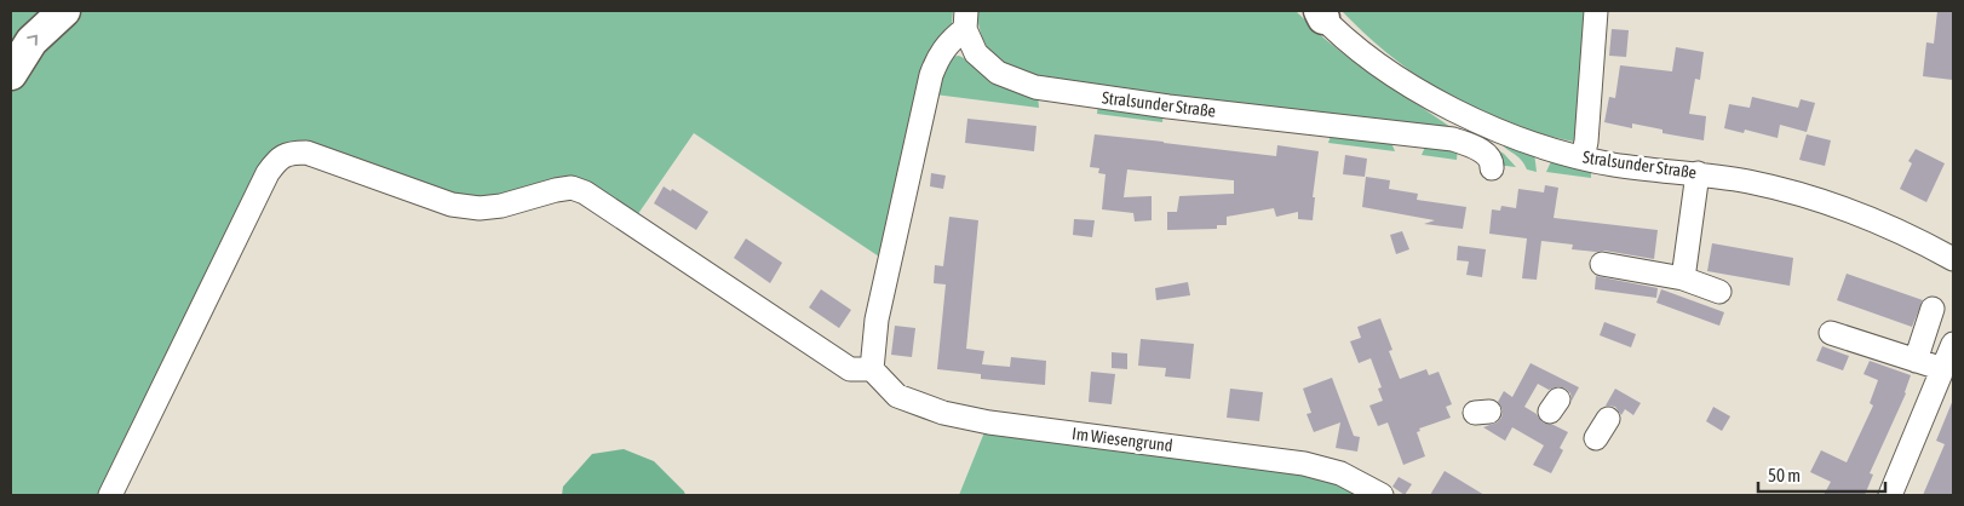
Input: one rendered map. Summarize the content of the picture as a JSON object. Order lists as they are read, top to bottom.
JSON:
{
  "streets": {
    "street": ["Stralsunder Straße", "Im Wiesengrund"]
  },
  "scale_bar": "50 m"
}
